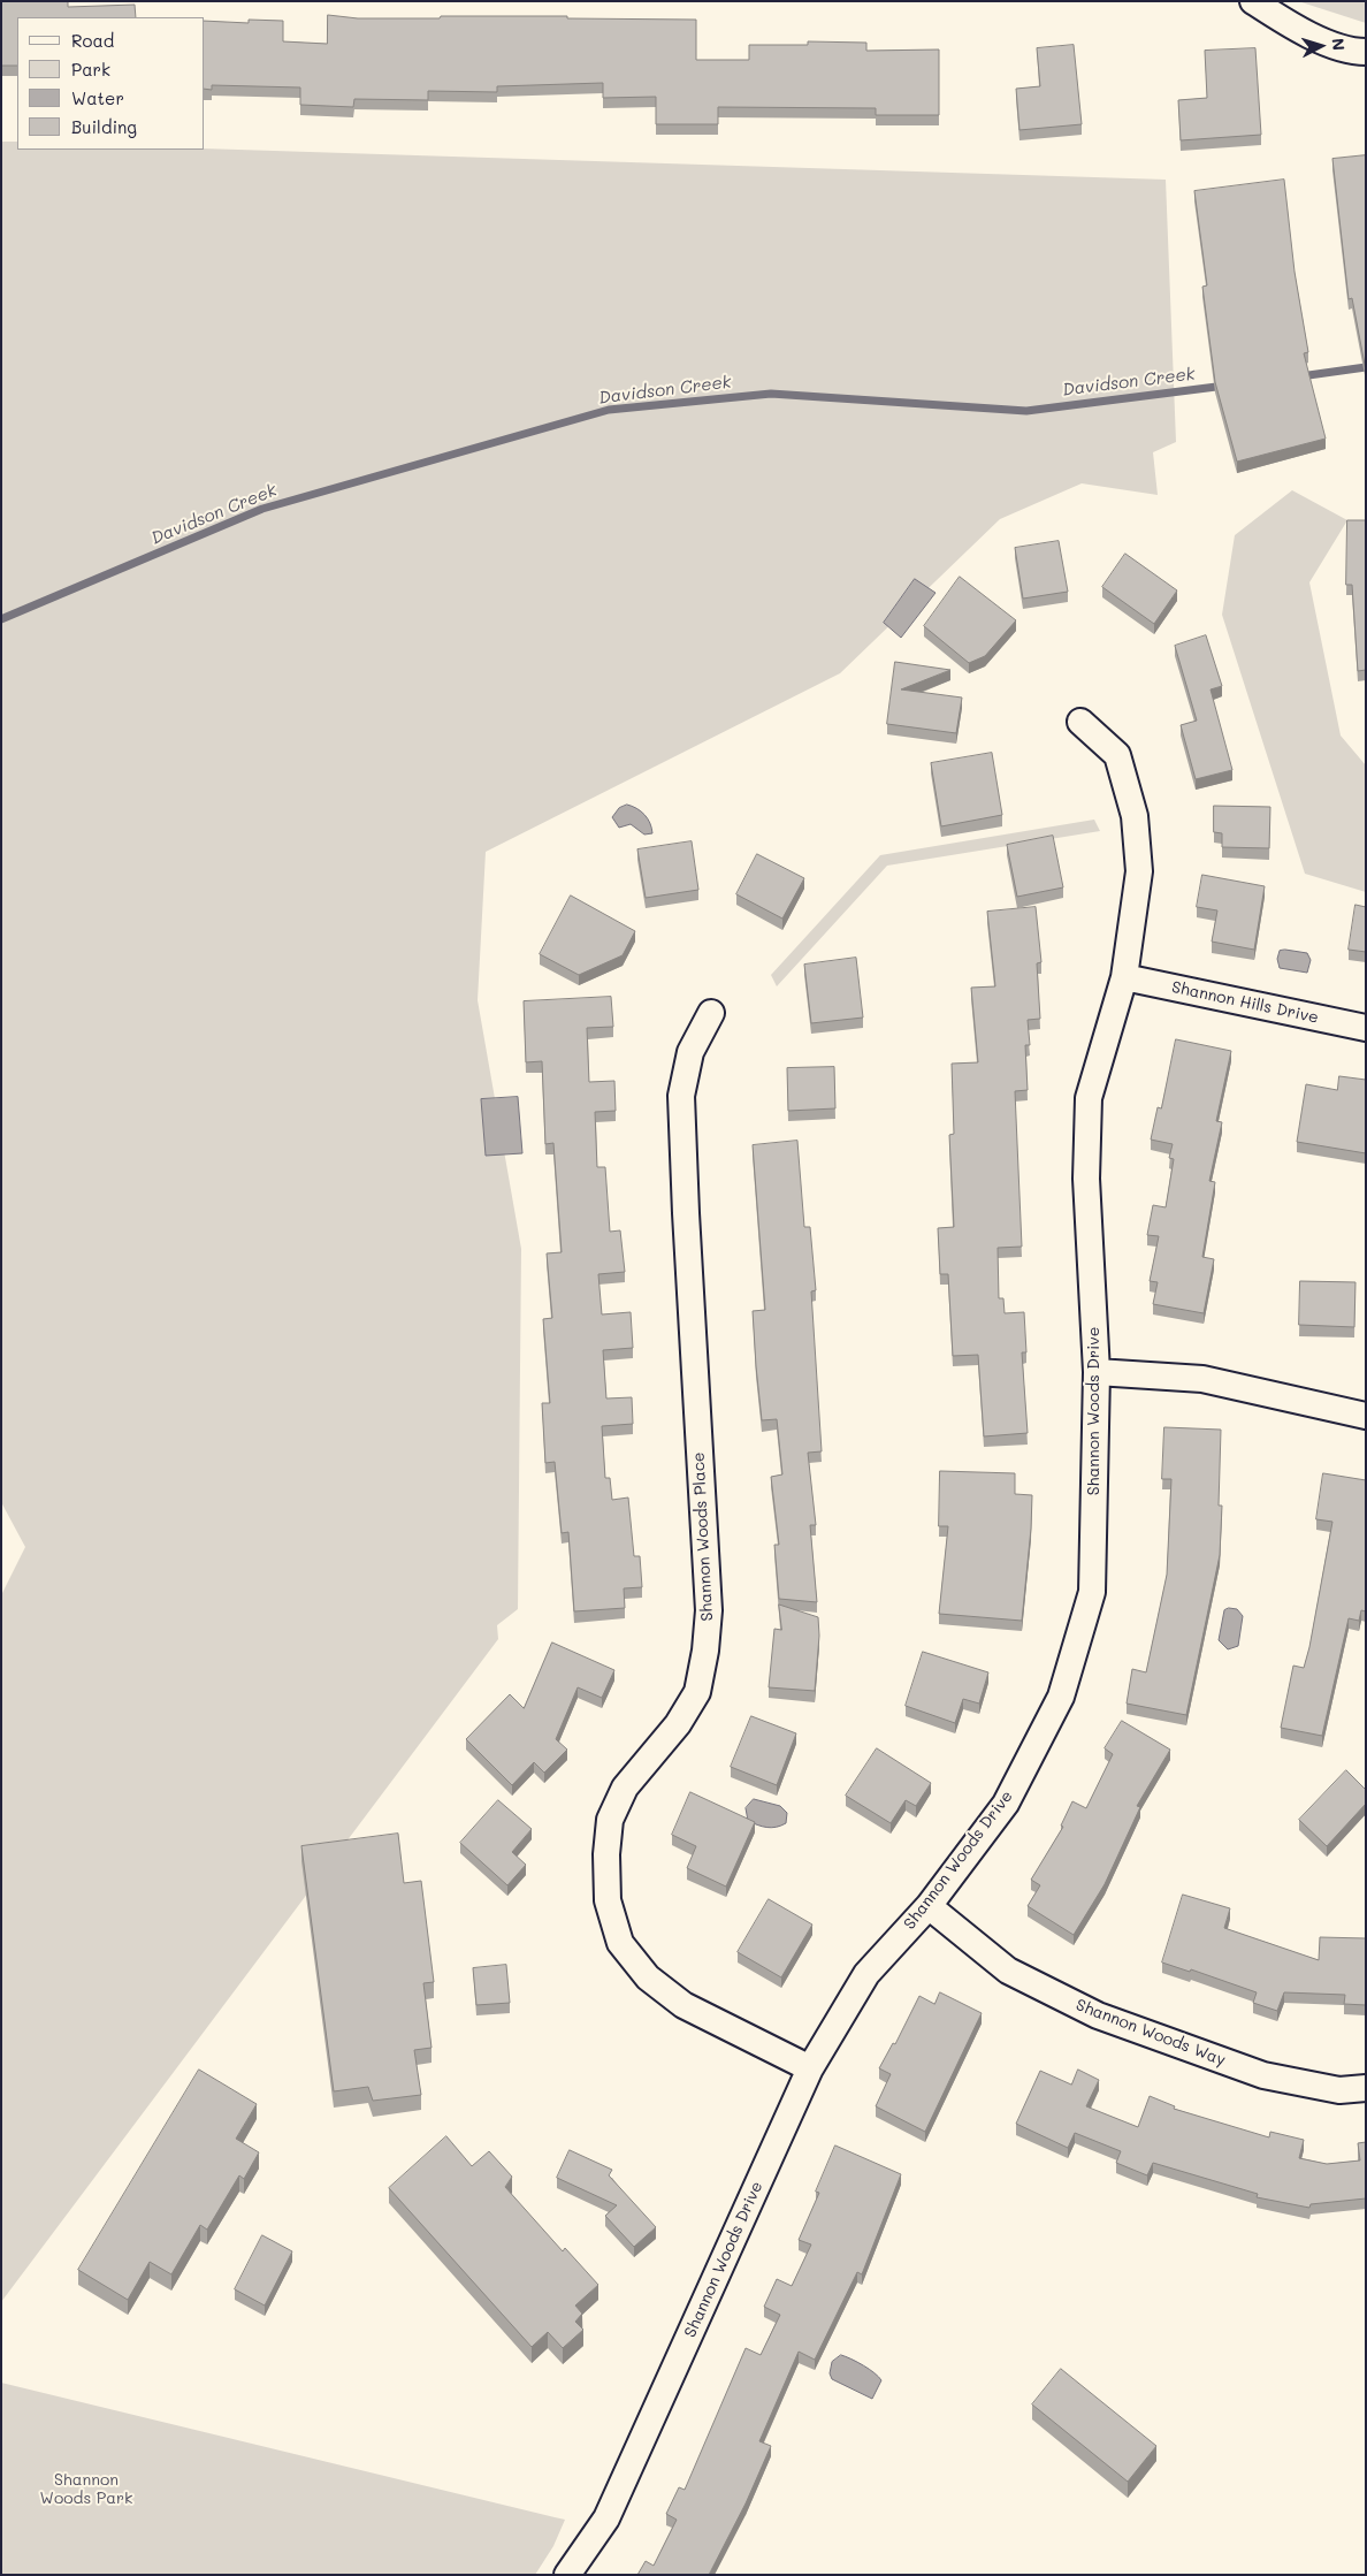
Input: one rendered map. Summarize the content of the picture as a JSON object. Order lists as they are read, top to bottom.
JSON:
{
  "streets": {
    "street": [
      "Shannon Hills Drive",
      "Shannon Woods Drive",
      "Shannon Woods Place",
      "Shannon Woods Way"
    ]
  },
  "crossings": [
    ["Shannon Hills Drive", "Shannon Woods Drive"],
    ["Shannon Woods Drive", "Shannon Woods Place"],
    ["Shannon Woods Drive", "Shannon Woods Way"]
  ],
  "water": ["Davidson Creek"],
  "parks": ["Shannon Woods Park"],
  "legend": [
    "Road",
    "Park",
    "Water",
    "Building"
  ],
  "north": "right"
}
